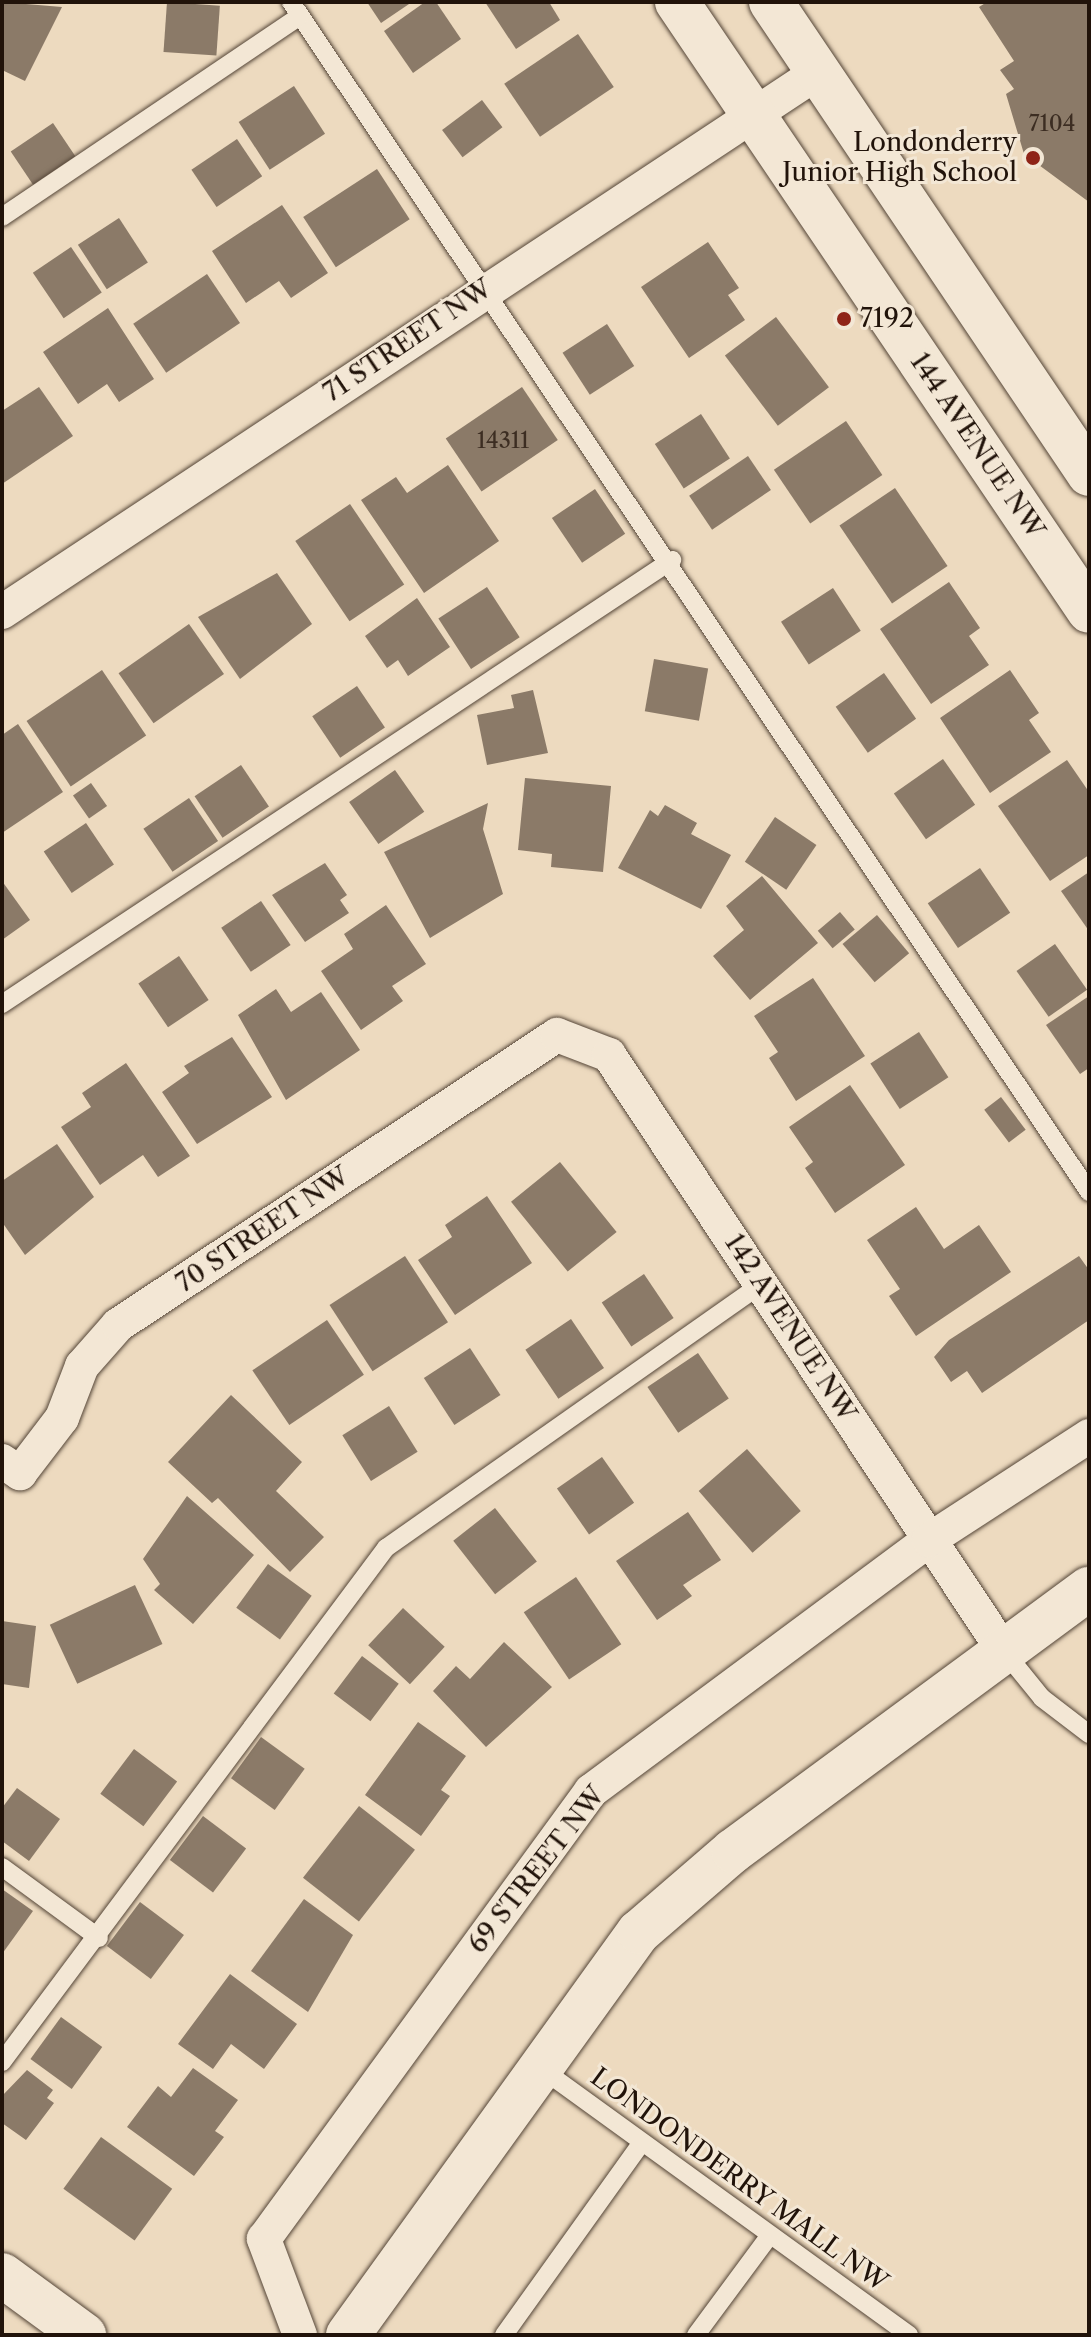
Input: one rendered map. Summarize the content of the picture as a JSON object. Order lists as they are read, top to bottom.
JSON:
{
  "streets": {
    "street": [
      "71 STREET NW",
      "144 AVENUE NW",
      "70 STREET NW",
      "142 AVENUE NW",
      "69 STREET NW"
    ],
    "lane": ["LONDONDERRY MALL NW"]
  },
  "crossings": [
    ["71 STREET NW", "144 AVENUE NW"],
    ["70 STREET NW", "142 AVENUE NW"],
    ["142 AVENUE NW", "69 STREET NW"]
  ],
  "places": ["Londonderry Junior High School", "7192"],
  "house_numbers": ["7104", "14311"]
}
